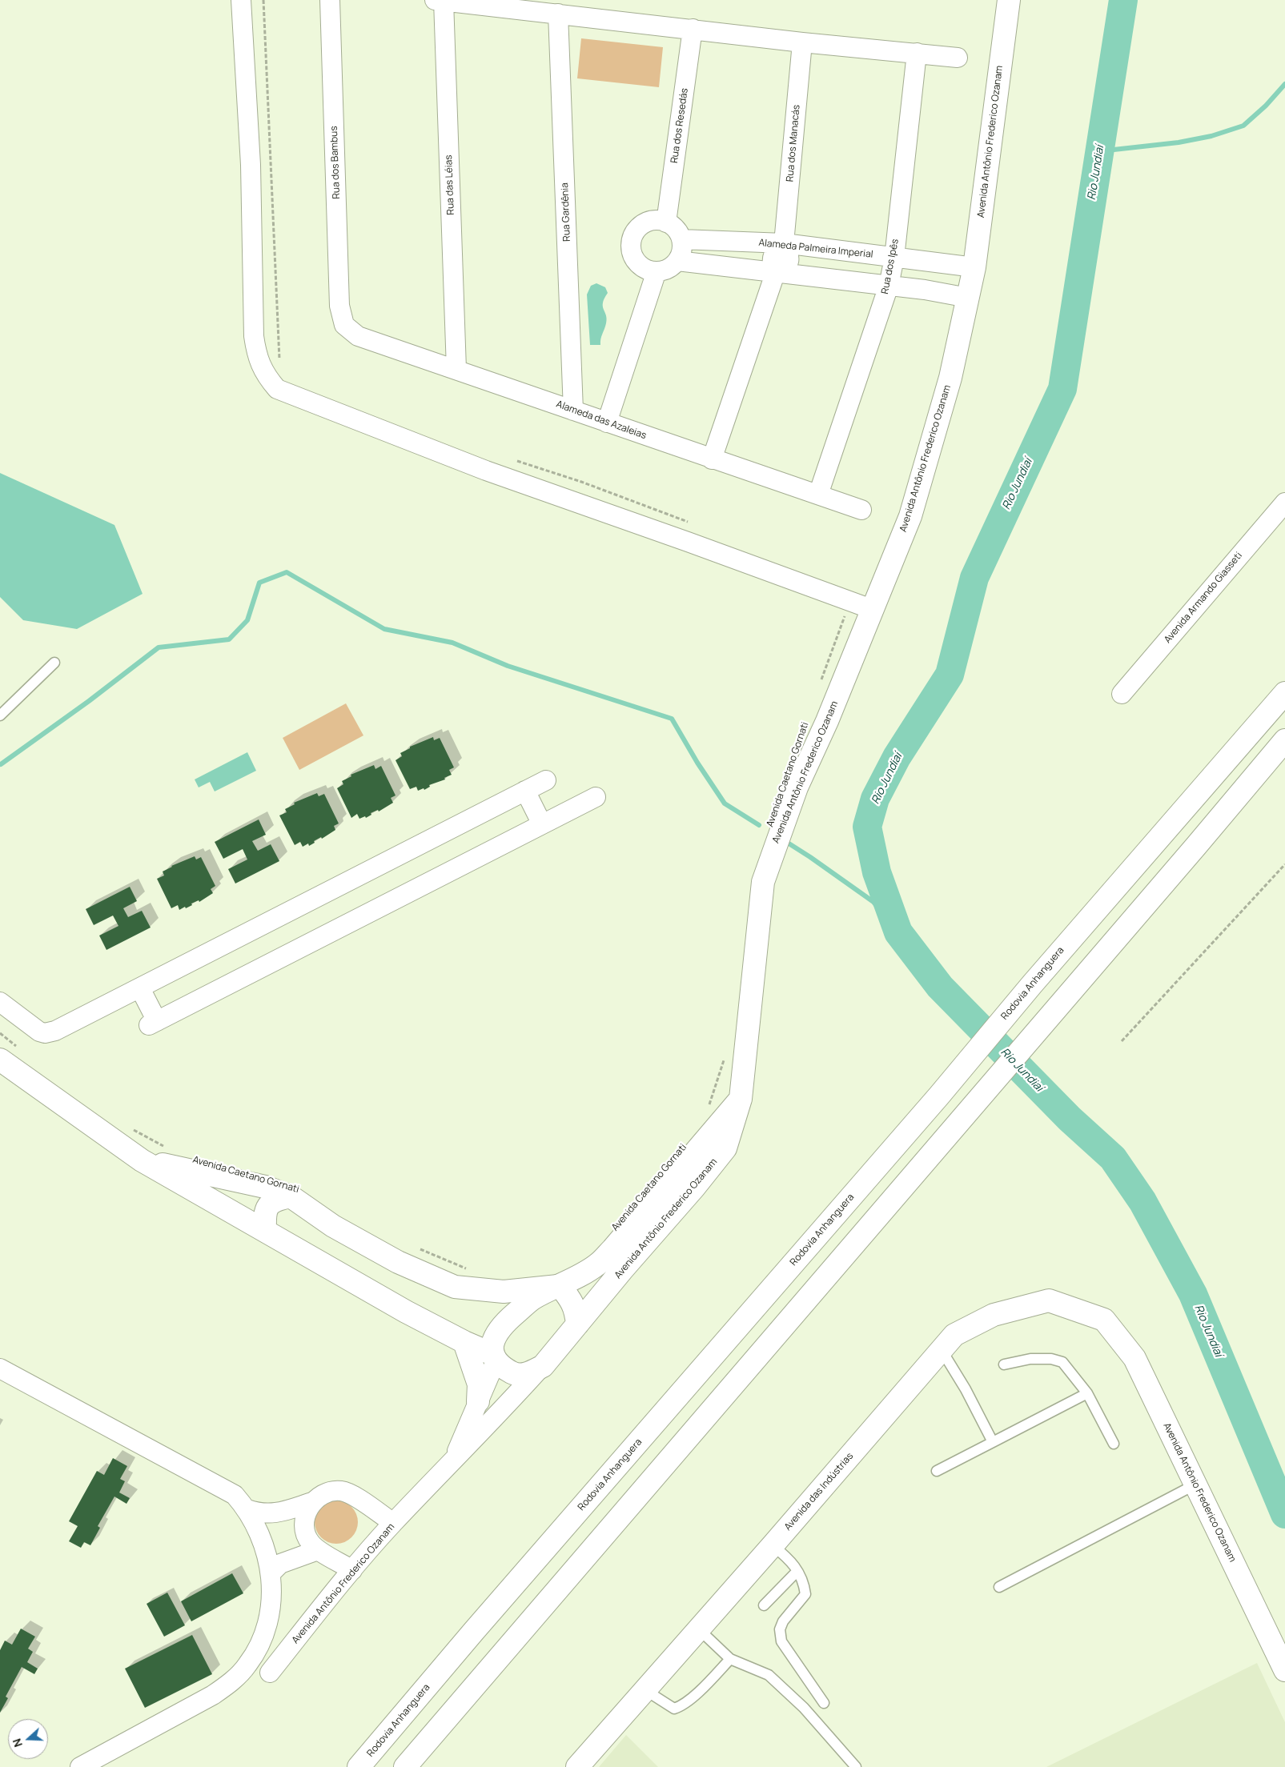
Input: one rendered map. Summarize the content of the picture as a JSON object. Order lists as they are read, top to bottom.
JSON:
{
  "streets": {
    "main road": ["Avenida Antônio Frederico Ozanam", "Rodovia Anhanguera", "Avenida das Indústrias"],
    "street": [
      "Rua dos Resedás",
      "Rua dos Manacás",
      "Rua dos Bambus",
      "Rua das Léias",
      "Rua Gardênia",
      "Alameda Palmeira Imperial",
      "Rua dos Ipês",
      "Alameda das Azaleias",
      "Avenida Armando Giasseti"
    ]
  },
  "crossings": [
    ["Rua dos Resedás", "Alameda Palmeira Imperial"],
    ["Avenida Antônio Frederico Ozanam", "Alameda Palmeira Imperial"],
    ["Avenida Antônio Frederico Ozanam", "Avenida das Indústrias"],
    ["Rua dos Manacás", "Alameda Palmeira Imperial"],
    ["Rua dos Manacás", "Alameda das Azaleias"],
    ["Rua dos Bambus", "Alameda das Azaleias"],
    ["Rua das Léias", "Alameda das Azaleias"],
    ["Rua Gardênia", "Alameda das Azaleias"],
    ["Alameda Palmeira Imperial", "Rua dos Ipês"],
    ["Rua dos Ipês", "Alameda das Azaleias"]
  ],
  "water": ["Rio Jundiaí"],
  "north": "left"
}
